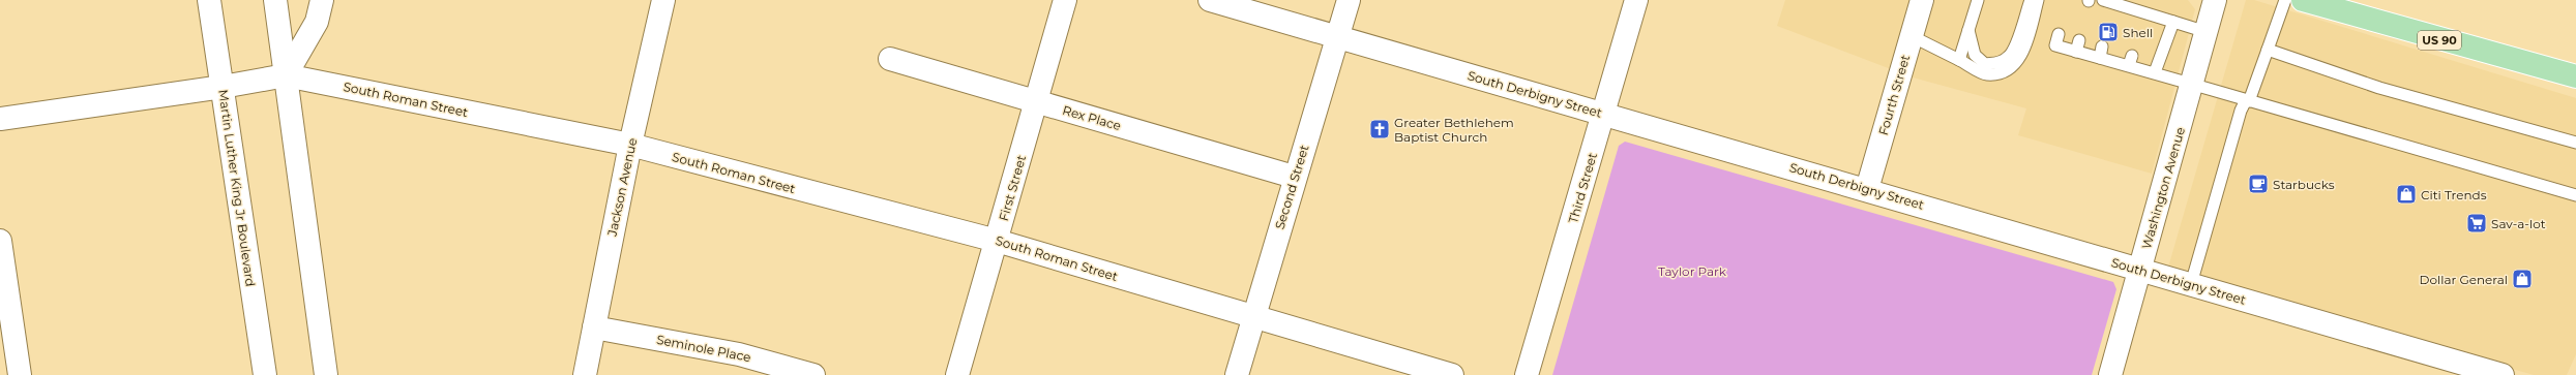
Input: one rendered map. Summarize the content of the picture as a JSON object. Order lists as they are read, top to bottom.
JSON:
{
  "streets": {
    "main road": ["US 90"],
    "street": [
      "South Derbigny Street",
      "Fourth Street",
      "South Roman Street",
      "Rex Place",
      "Jackson Avenue",
      "Second Street",
      "Martin Luther King Jr Boulevard",
      "First Street",
      "Third Street",
      "Washington Avenue",
      "Seminole Place"
    ]
  },
  "crossings": [
    ["South Derbigny Street", "Fourth Street"],
    ["South Derbigny Street", "Second Street"],
    ["South Derbigny Street", "Third Street"],
    ["South Derbigny Street", "Washington Avenue"],
    ["South Roman Street", "Jackson Avenue"],
    ["South Roman Street", "Second Street"],
    ["South Roman Street", "Martin Luther King Jr Boulevard"],
    ["South Roman Street", "First Street"],
    ["Rex Place", "Second Street"],
    ["Rex Place", "First Street"],
    ["Jackson Avenue", "Seminole Place"]
  ],
  "parks": ["Taylor Park"],
  "places": {
    "fuel station": ["Shell"],
    "church": ["Greater Bethlehem Baptist Church"],
    "cafe": ["Starbucks"],
    "shop": ["Citi Trends", "Dollar General"],
    "supermarket": ["Sav-a-lot"]
  }
}
